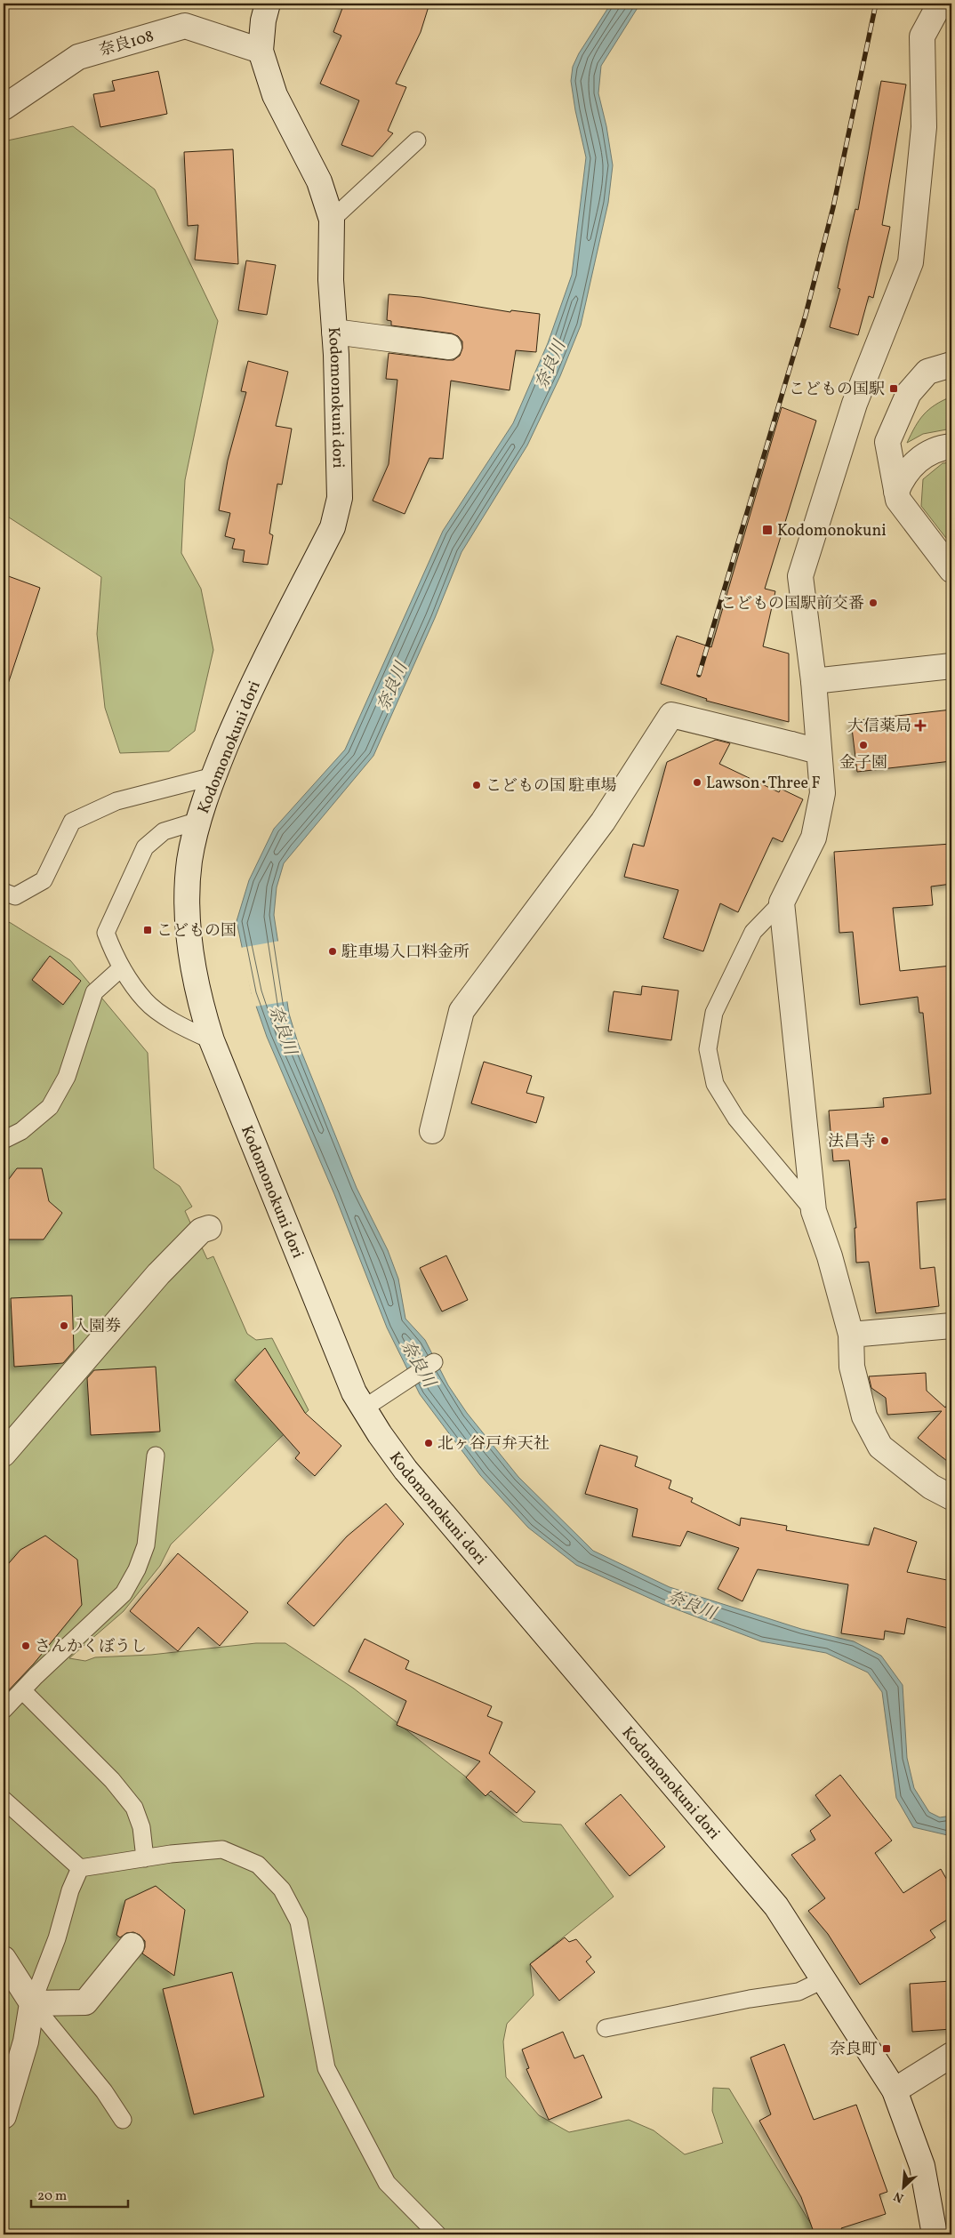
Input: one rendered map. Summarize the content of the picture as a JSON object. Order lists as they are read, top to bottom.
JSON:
{
  "streets": {
    "street": ["奈良108", "Kodomonokuni dori"]
  },
  "crossings": [
    ["奈良108", "Kodomonokuni dori"]
  ],
  "water": ["奈良川"],
  "places": {
    "transit": [
      "こどもの国駅",
      "Kodomonokuni",
      "こどもの国",
      "奈良町"
    ],
    "other": [
      "こどもの国駅前交番",
      "金子園",
      "Lawson･Three F",
      "こどもの国 駐車場",
      "駐車場入口料金所",
      "法昌寺",
      "入園券",
      "北ヶ谷戸弁天社",
      "さんかくぼうし"
    ],
    "health": ["大信薬局"]
  },
  "scale_bar": "20 m",
  "north": "bottom left"
}
